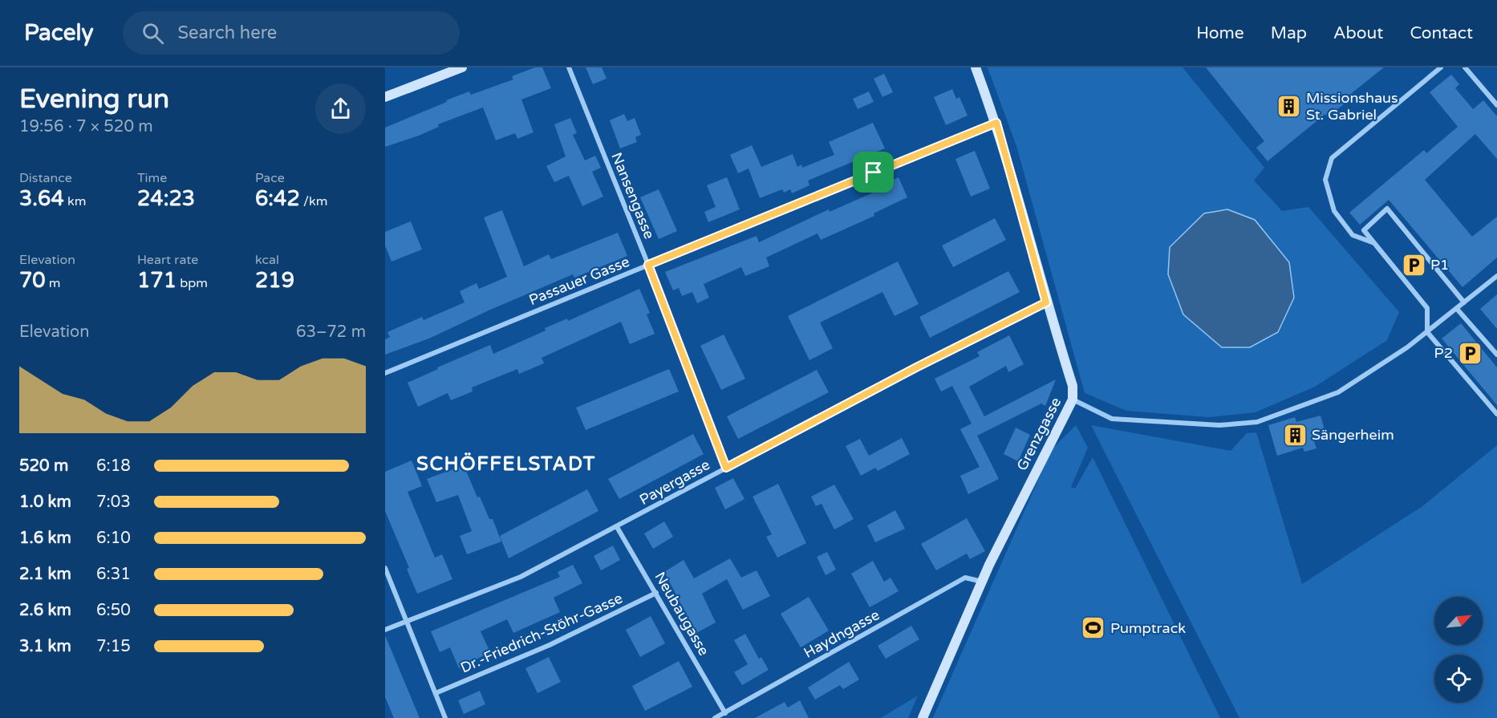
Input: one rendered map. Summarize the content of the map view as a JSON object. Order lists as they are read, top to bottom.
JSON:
{
  "streets": {
    "street": [
      "Nansengasse",
      "Passauer Gasse",
      "Grenzgasse",
      "Payergasse",
      "Neubaugasse",
      "Dr.-Friedrich-Stöhr-Gasse",
      "Haydngasse"
    ]
  },
  "crossings": [
    ["Nansengasse", "Passauer Gasse"],
    ["Nansengasse", "Payergasse"],
    ["Passauer Gasse", "Grenzgasse"],
    ["Grenzgasse", "Payergasse"],
    ["Grenzgasse", "Haydngasse"],
    ["Payergasse", "Neubaugasse"],
    ["Neubaugasse", "Dr.-Friedrich-Stöhr-Gasse"],
    ["Neubaugasse", "Haydngasse"]
  ],
  "districts": ["SCHÖFFELSTADT"],
  "places": {
    "building": ["Missionshaus St. Gabriel", "Sängerheim"],
    "parking": ["P1", "P2"],
    "sports": ["Pumptrack"]
  },
  "north": "top right",
  "page": {
    "header": "Pacely",
    "search": "Search here",
    "nav": [
      "Home",
      "Map",
      "About",
      "Contact"
    ],
    "heading": ["Evening run", "19:56 · 7 × 520 m"],
    "stats": [
      ["Distance", "3.64 km"],
      ["Time", "24:23"],
      ["Pace", "6:42 /km"],
      ["Elevation", "70 m"],
      ["Heart rate", "171 bpm"],
      ["kcal", "219"]
    ],
    "chart": ["Elevation", "63–72 m"],
    "list": [
      {
        "name": "520 m",
        "note": "6:18"
      },
      {
        "name": "1.0 km",
        "note": "7:03"
      },
      {
        "name": "1.6 km",
        "note": "6:10"
      },
      {
        "name": "2.1 km",
        "note": "6:31"
      },
      {
        "name": "2.6 km",
        "note": "6:50"
      },
      {
        "name": "3.1 km",
        "note": "7:15"
      }
    ]
  }
}
